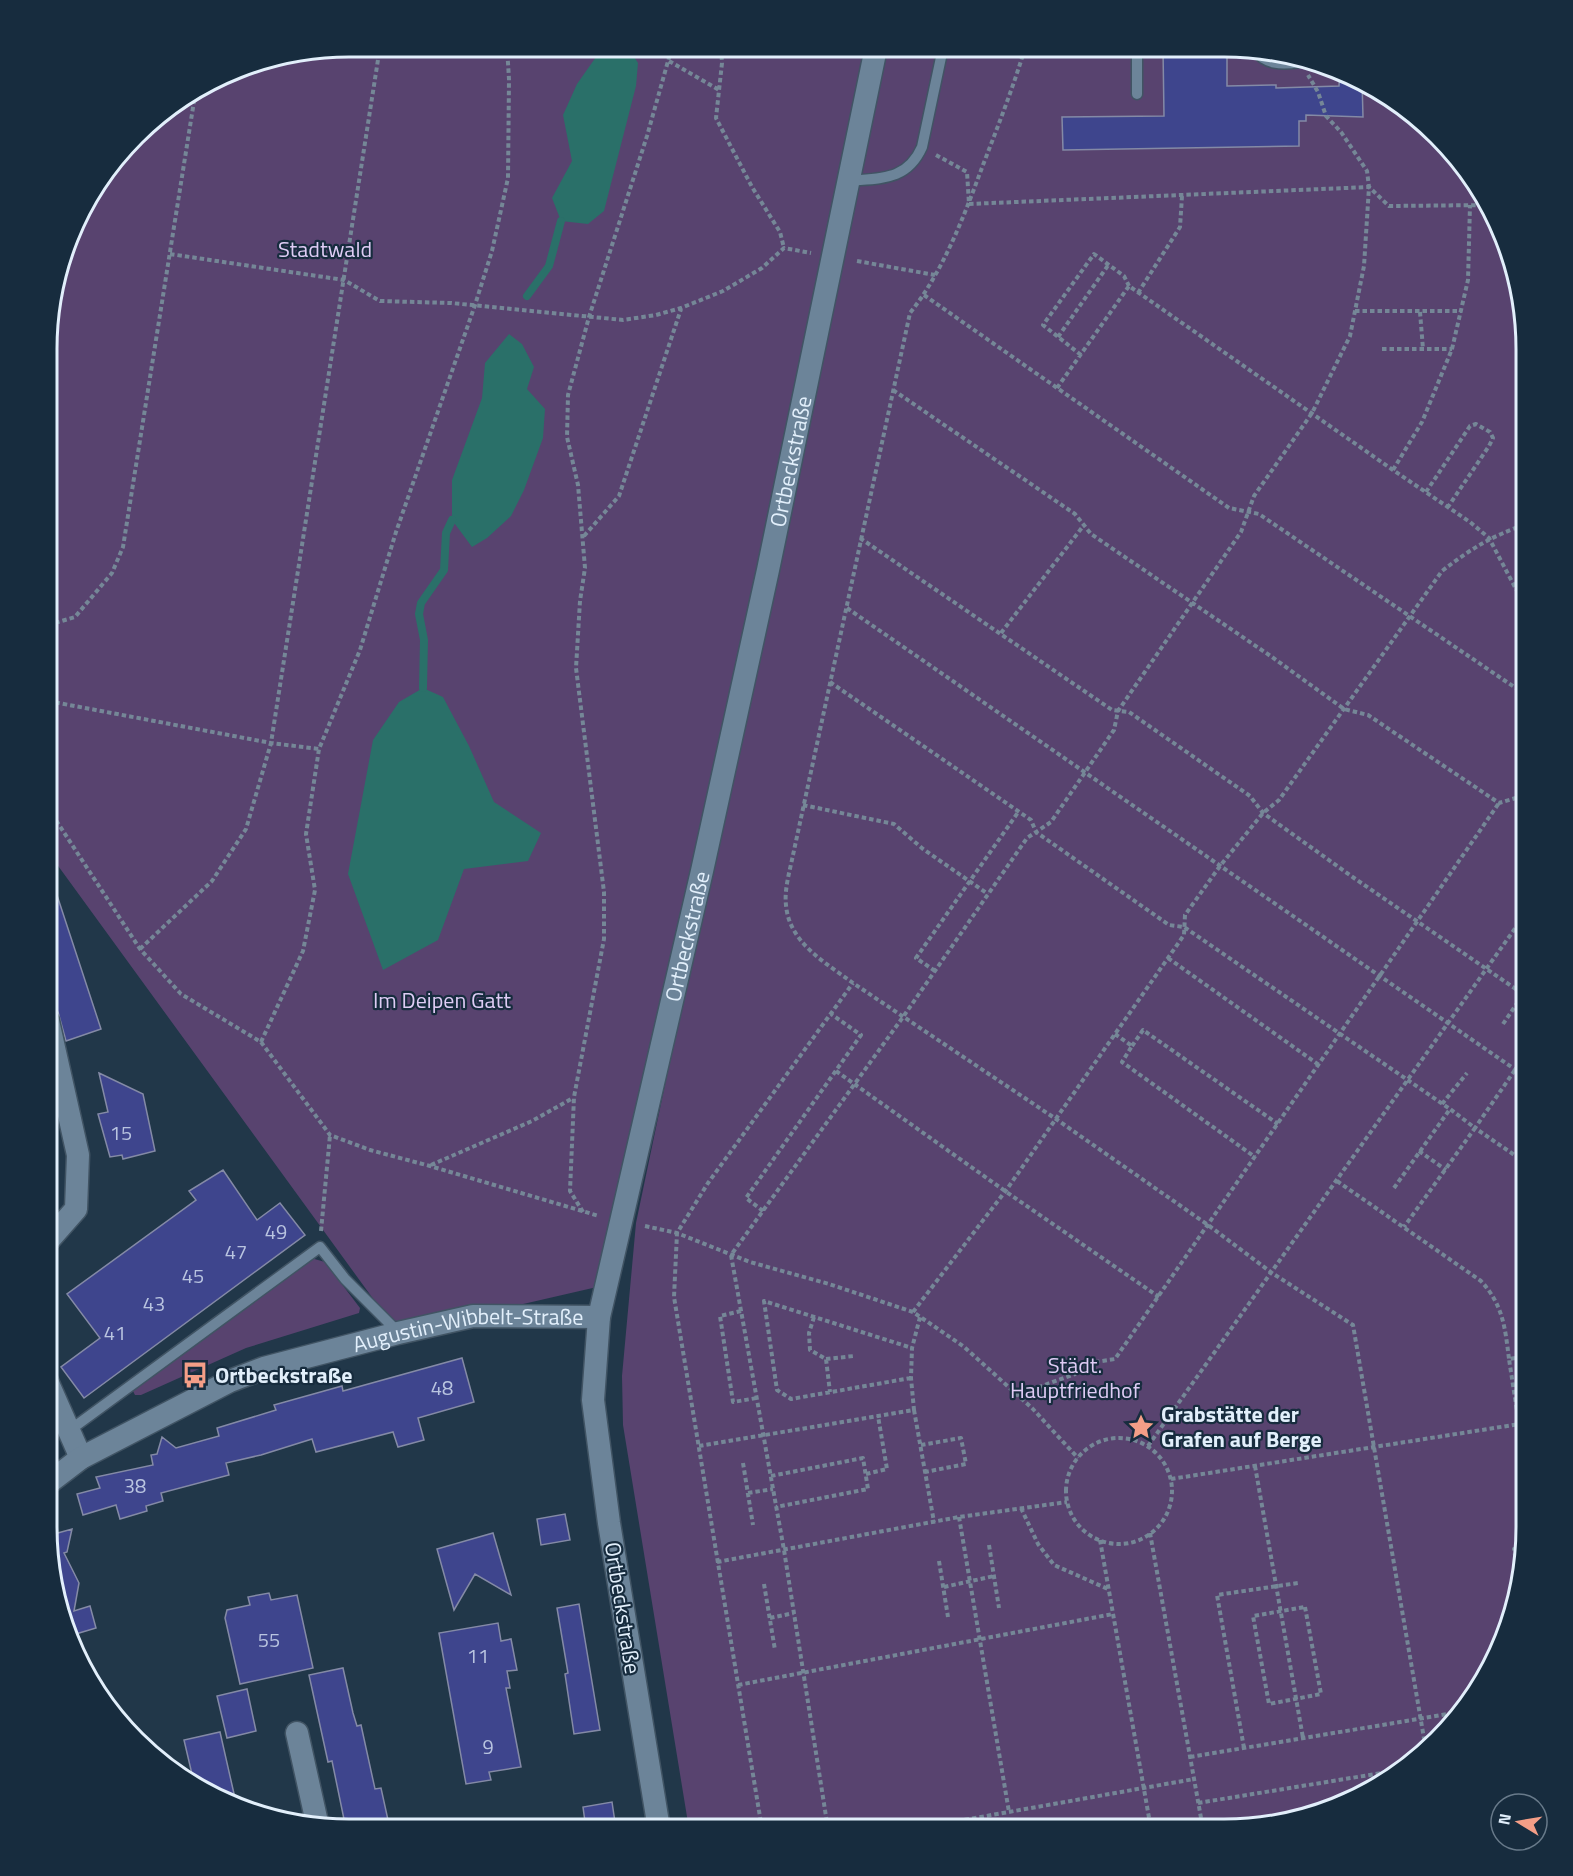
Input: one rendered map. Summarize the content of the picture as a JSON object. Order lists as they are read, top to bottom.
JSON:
{
  "streets": {
    "street": ["Ortbeckstraße", "Augustin-Wibbelt-Straße"]
  },
  "crossings": [
    ["Ortbeckstraße", "Augustin-Wibbelt-Straße"]
  ],
  "parks": ["Stadtwald", "Im Deipen Gatt", "Städt. Hauptfriedhof"],
  "places": {
    "bus stop": ["Ortbeckstraße"],
    "place": ["Grabstätte der Grafen auf Berge"]
  },
  "house_numbers": [
    "15",
    "49",
    "47",
    "45",
    "43",
    "41",
    "48",
    "38",
    "55",
    "11",
    "9"
  ],
  "north": "left"
}
